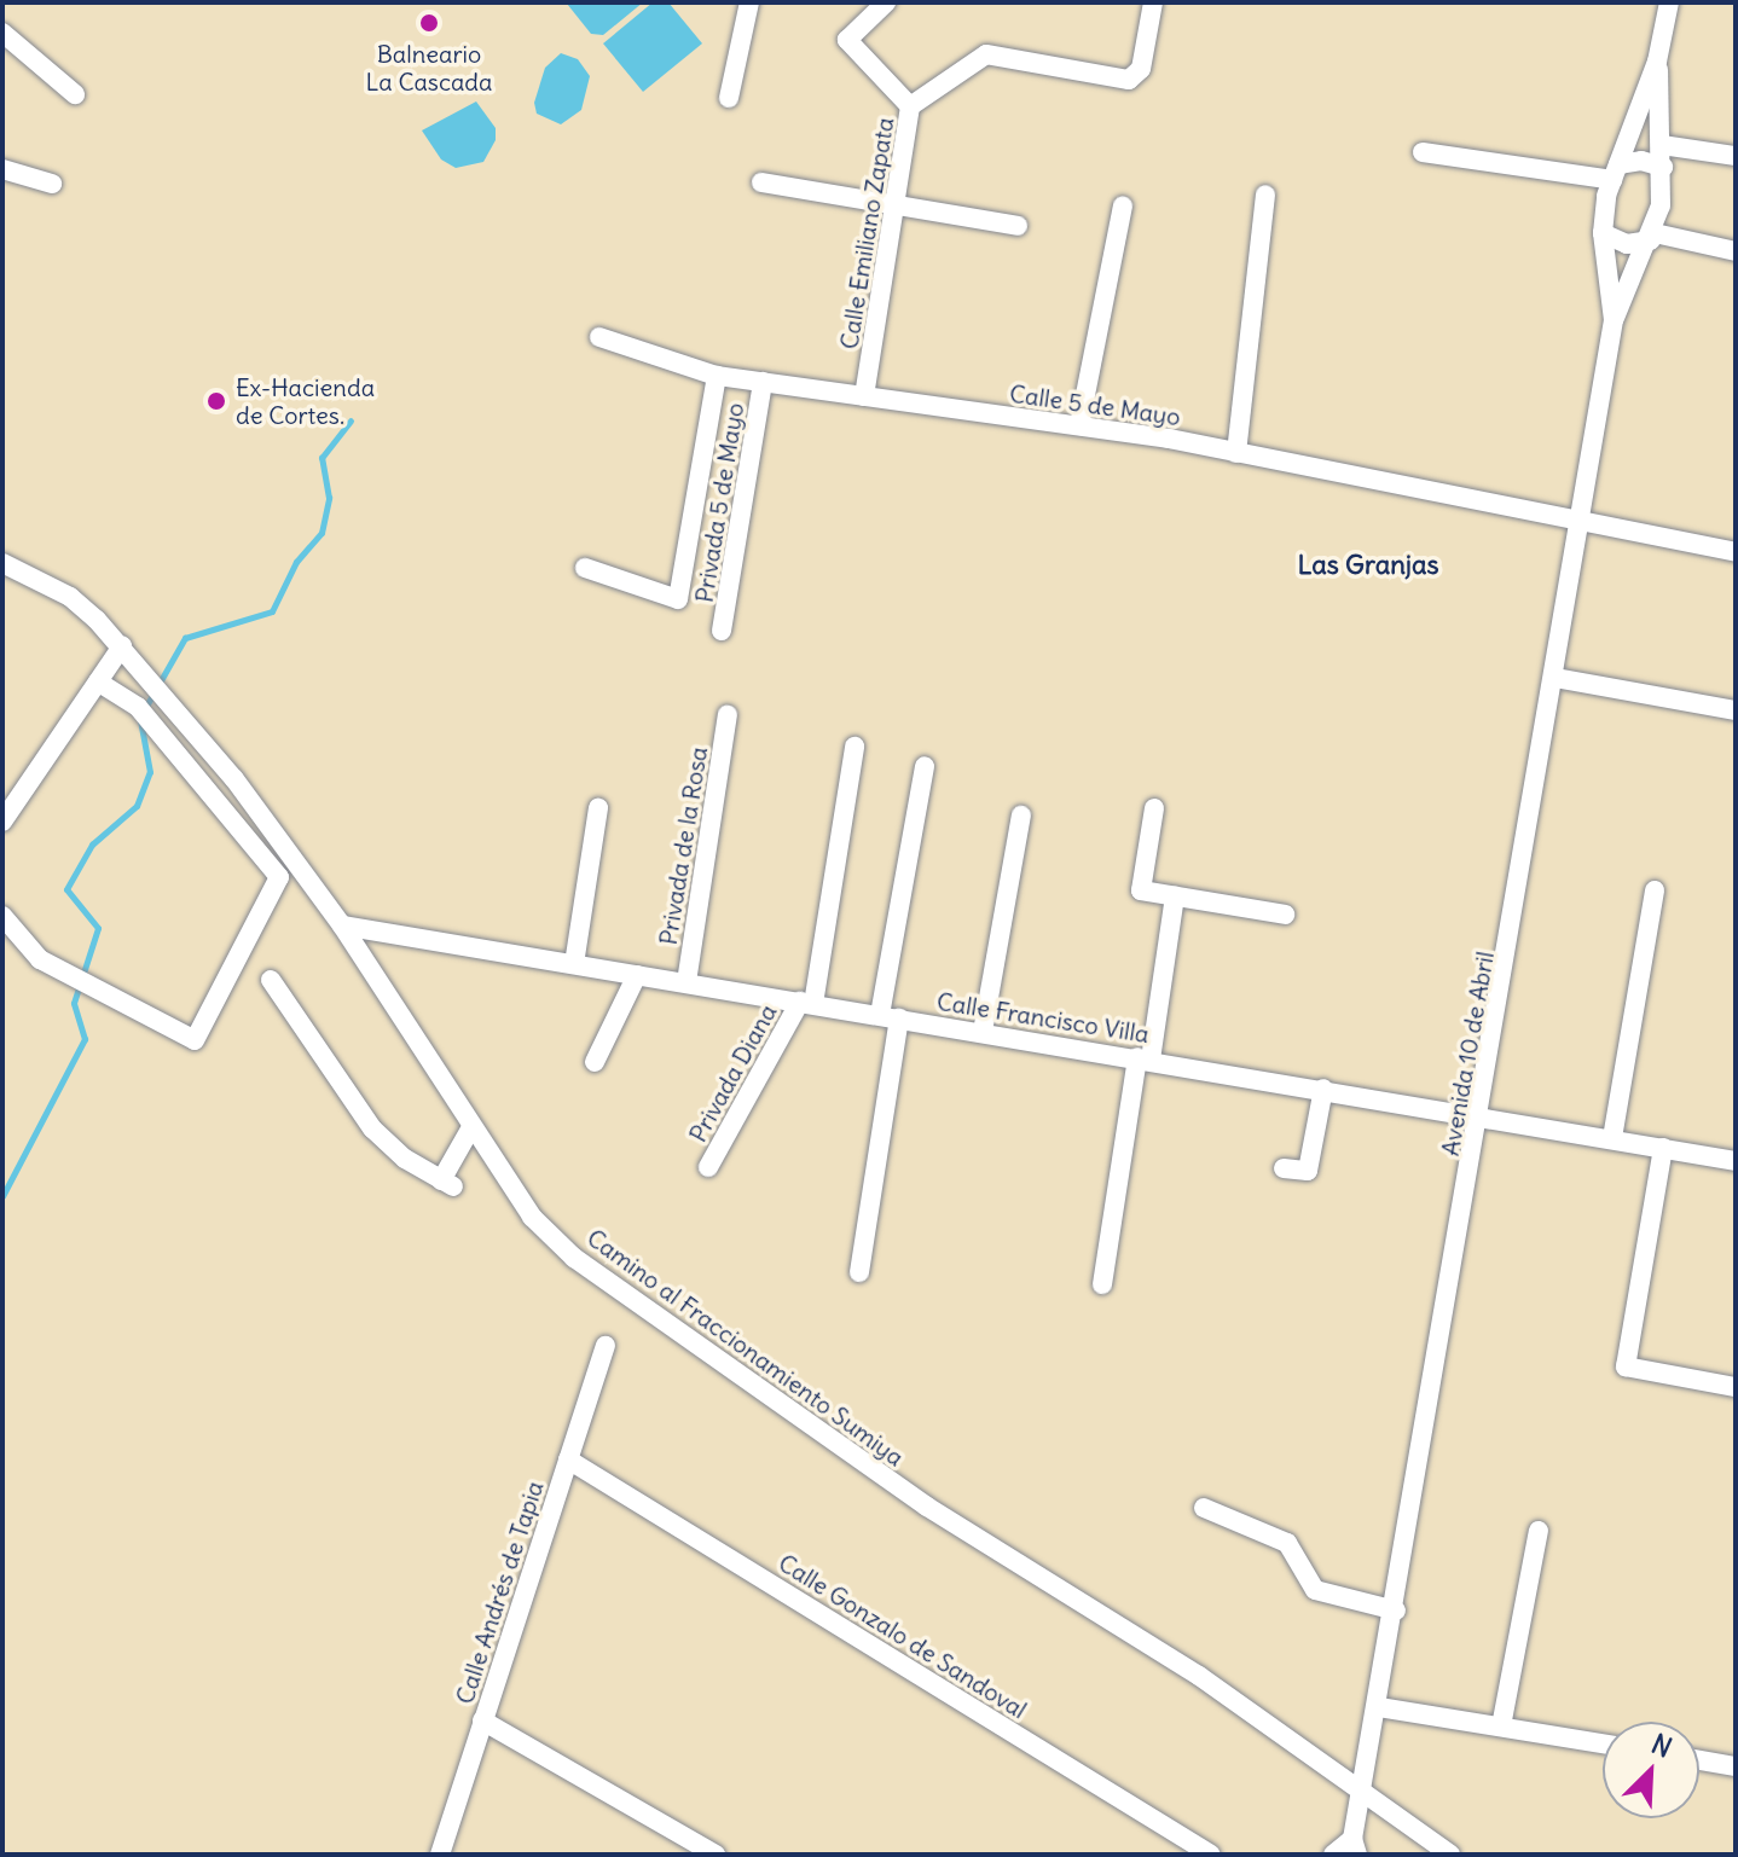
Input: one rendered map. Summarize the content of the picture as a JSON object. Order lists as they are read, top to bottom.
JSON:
{
  "streets": {
    "street": [
      "Calle Emiliano Zapata",
      "Calle 5 de Mayo",
      "Privada 5 de Mayo",
      "Privada de la Rosa",
      "Calle Francisco Villa",
      "Avenida 10 de Abril",
      "Privada Diana",
      "Camino al Fraccionamiento Sumiya",
      "Calle Andrés de Tapia",
      "Calle Gonzalo de Sandoval"
    ]
  },
  "crossings": [
    ["Calle Emiliano Zapata", "Calle 5 de Mayo"],
    ["Calle 5 de Mayo", "Privada 5 de Mayo"],
    ["Calle 5 de Mayo", "Avenida 10 de Abril"],
    ["Privada de la Rosa", "Calle Francisco Villa"],
    ["Calle Francisco Villa", "Avenida 10 de Abril"],
    ["Calle Francisco Villa", "Privada Diana"],
    ["Calle Francisco Villa", "Camino al Fraccionamiento Sumiya"],
    ["Avenida 10 de Abril", "Camino al Fraccionamiento Sumiya"],
    ["Calle Andrés de Tapia", "Calle Gonzalo de Sandoval"]
  ],
  "districts": ["Las Granjas"],
  "places": ["Balneario La Cascada", "Ex-Hacienda de Cortes."],
  "north": "top right"
}
